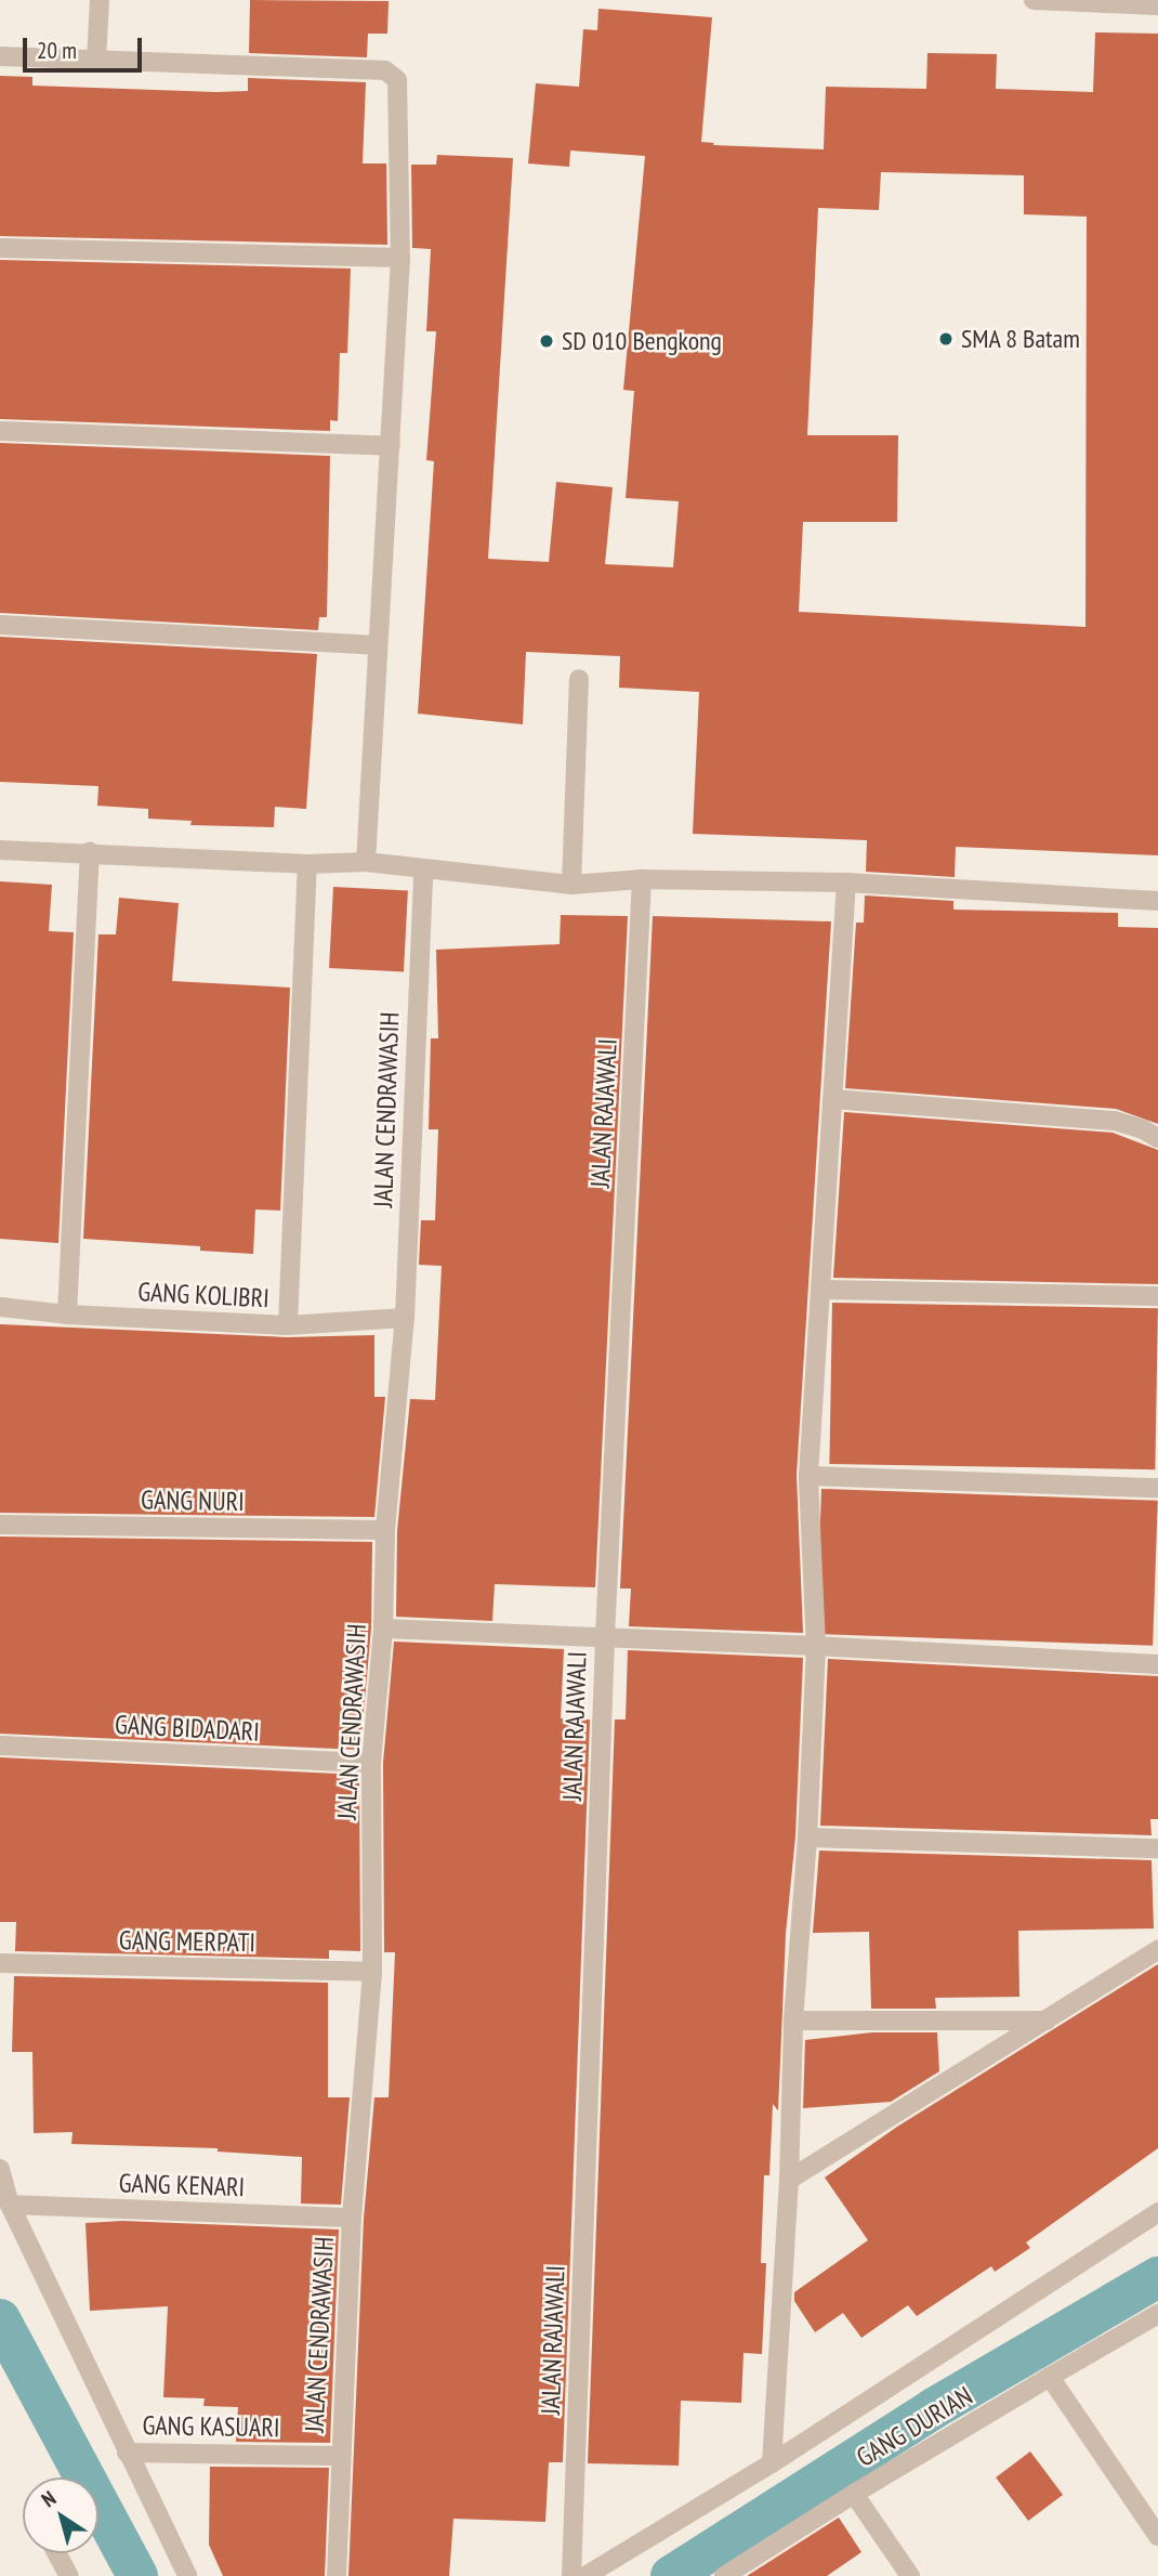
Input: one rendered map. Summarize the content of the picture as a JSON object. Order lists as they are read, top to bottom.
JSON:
{
  "streets": {
    "street": [
      "JALAN CENDRAWASIH",
      "JALAN RAJAWALI",
      "GANG KOLIBRI",
      "GANG NURI",
      "GANG BIDADARI",
      "GANG MERPATI",
      "GANG KENARI",
      "GANG KASUARI",
      "GANG DURIAN"
    ]
  },
  "crossings": [
    ["JALAN CENDRAWASIH", "GANG KOLIBRI"],
    ["JALAN CENDRAWASIH", "GANG NURI"],
    ["JALAN CENDRAWASIH", "GANG BIDADARI"],
    ["JALAN CENDRAWASIH", "GANG MERPATI"],
    ["JALAN CENDRAWASIH", "GANG KENARI"],
    ["JALAN CENDRAWASIH", "GANG KASUARI"]
  ],
  "places": ["SMA 8 Batam", "SD 010 Bengkong"],
  "scale_bar": "20 m",
  "north": "top left"
}
